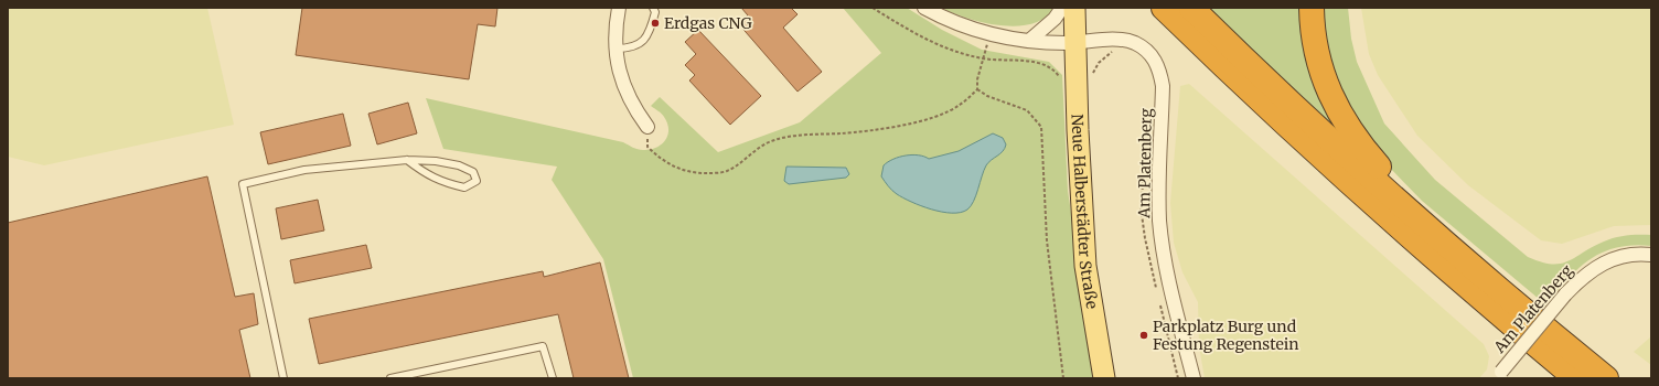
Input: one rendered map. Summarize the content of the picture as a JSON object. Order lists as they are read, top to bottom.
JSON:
{
  "streets": {
    "main road": ["Neue Halberstädter Straße"],
    "street": ["Am Platenberg"]
  },
  "crossings": [
    ["Am Platenberg", "Neue Halberstädter Straße"]
  ],
  "places": ["Erdgas CNG", "Parkplatz Burg und Festung Regenstein"]
}
